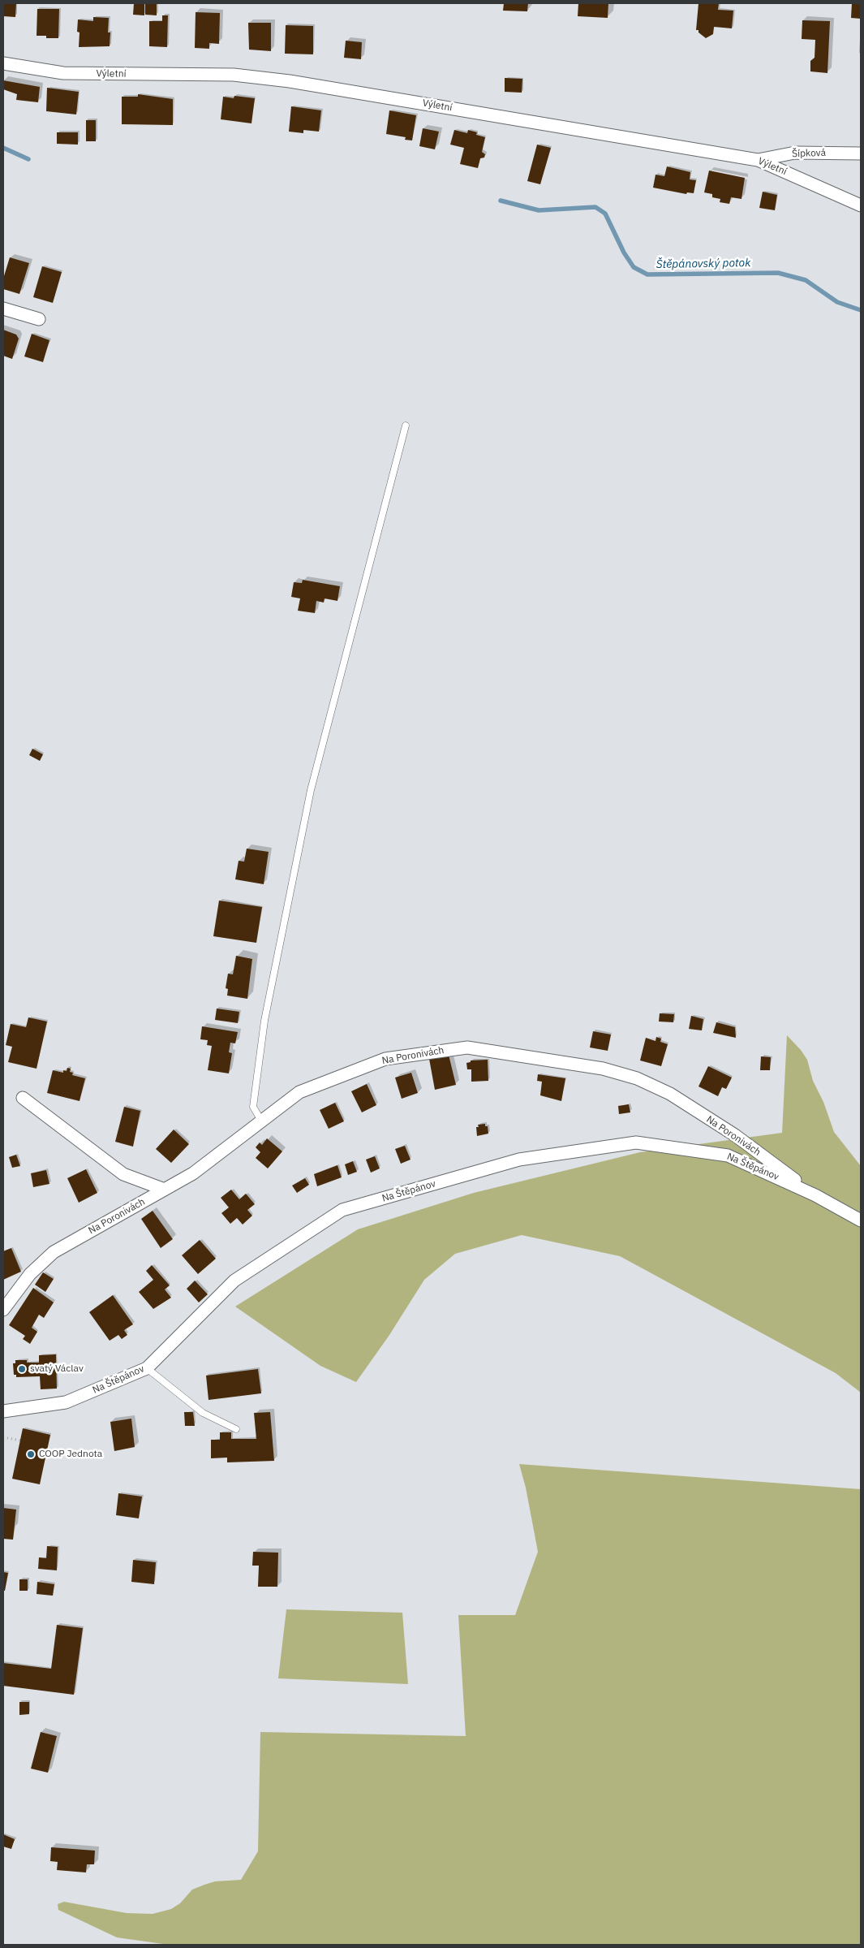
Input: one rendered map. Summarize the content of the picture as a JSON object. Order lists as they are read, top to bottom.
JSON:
{
  "streets": {
    "street": [
      "Výletní",
      "Šípková",
      "Na Poronivách",
      "Na Štěpánov"
    ]
  },
  "crossings": [
    ["Výletní", "Šípková"],
    ["Na Poronivách", "Na Štěpánov"]
  ],
  "water": ["Štěpánovský potok"],
  "places": ["svatý Václav", "COOP Jednota"]
}
